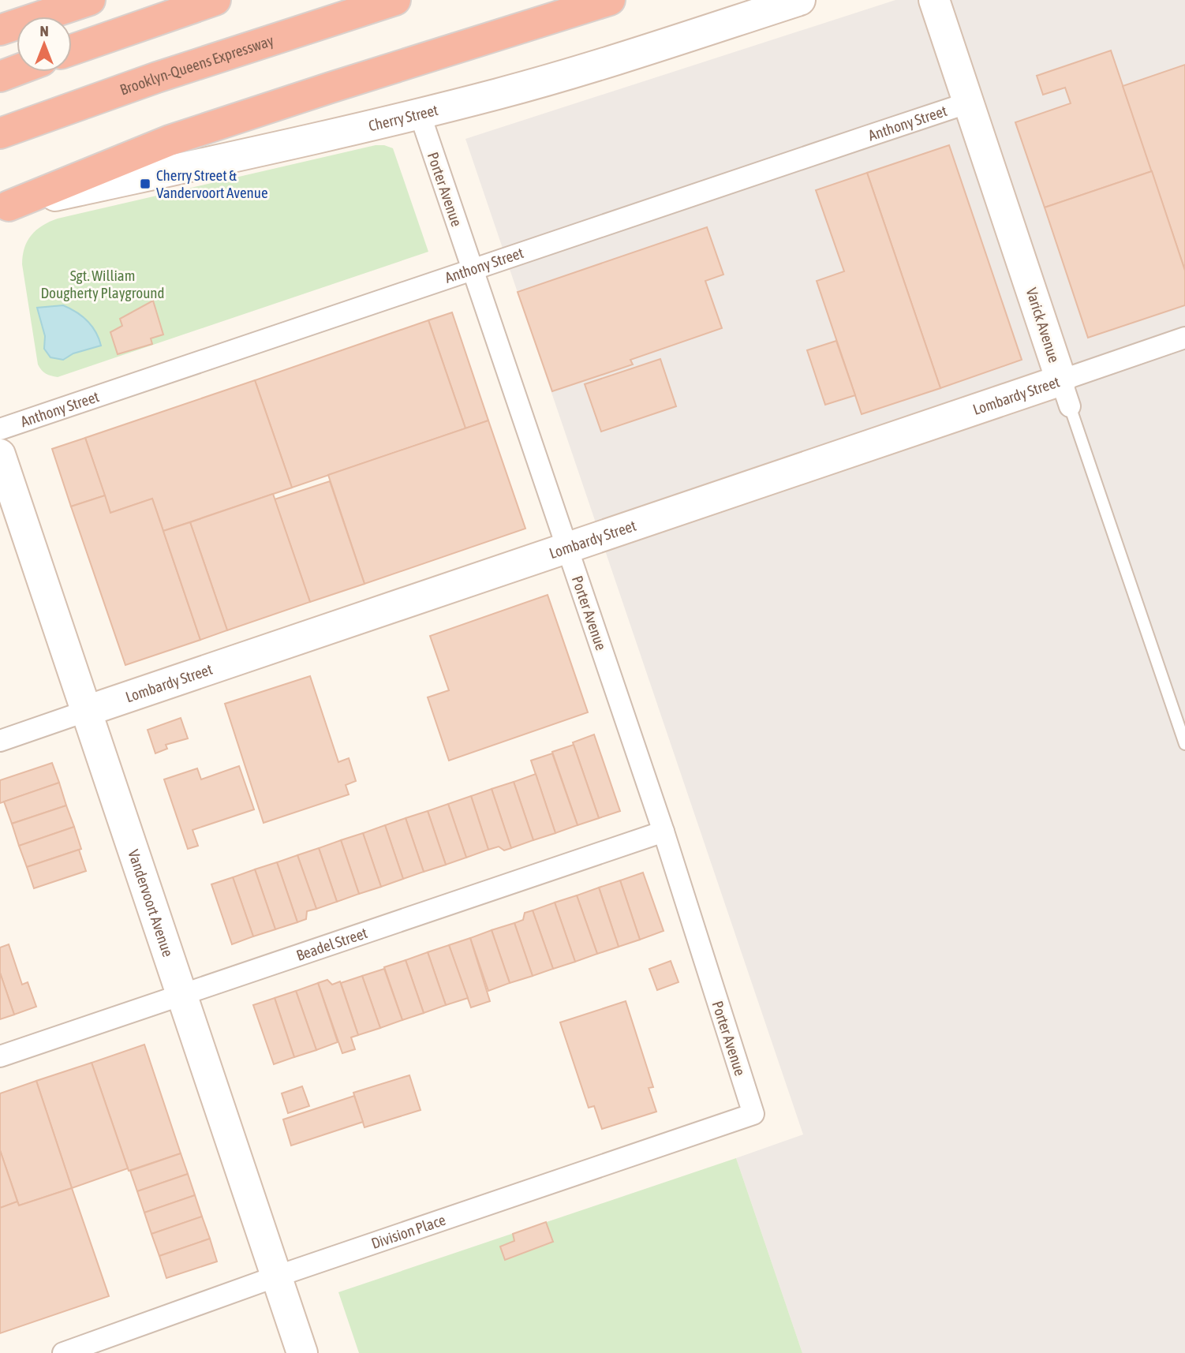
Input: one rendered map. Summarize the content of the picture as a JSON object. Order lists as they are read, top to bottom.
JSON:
{
  "streets": {
    "highway": ["Brooklyn-Queens Expressway"],
    "main road": [
      "Cherry Street",
      "Varick Avenue",
      "Lombardy Street",
      "Vandervoort Avenue"
    ],
    "street": [
      "Anthony Street",
      "Porter Avenue",
      "Beadel Street",
      "Division Place"
    ]
  },
  "crossings": [
    ["Cherry Street", "Porter Avenue"],
    ["Anthony Street", "Porter Avenue"],
    ["Anthony Street", "Varick Avenue"],
    ["Porter Avenue", "Lombardy Street"],
    ["Porter Avenue", "Beadel Street"],
    ["Porter Avenue", "Division Place"],
    ["Varick Avenue", "Lombardy Street"],
    ["Lombardy Street", "Vandervoort Avenue"],
    ["Vandervoort Avenue", "Beadel Street"],
    ["Vandervoort Avenue", "Division Place"]
  ],
  "parks": ["Sgt. William Dougherty Playground"],
  "places": {
    "transit": ["Cherry Street & Vandervoort Avenue"]
  },
  "north": "top"
}
